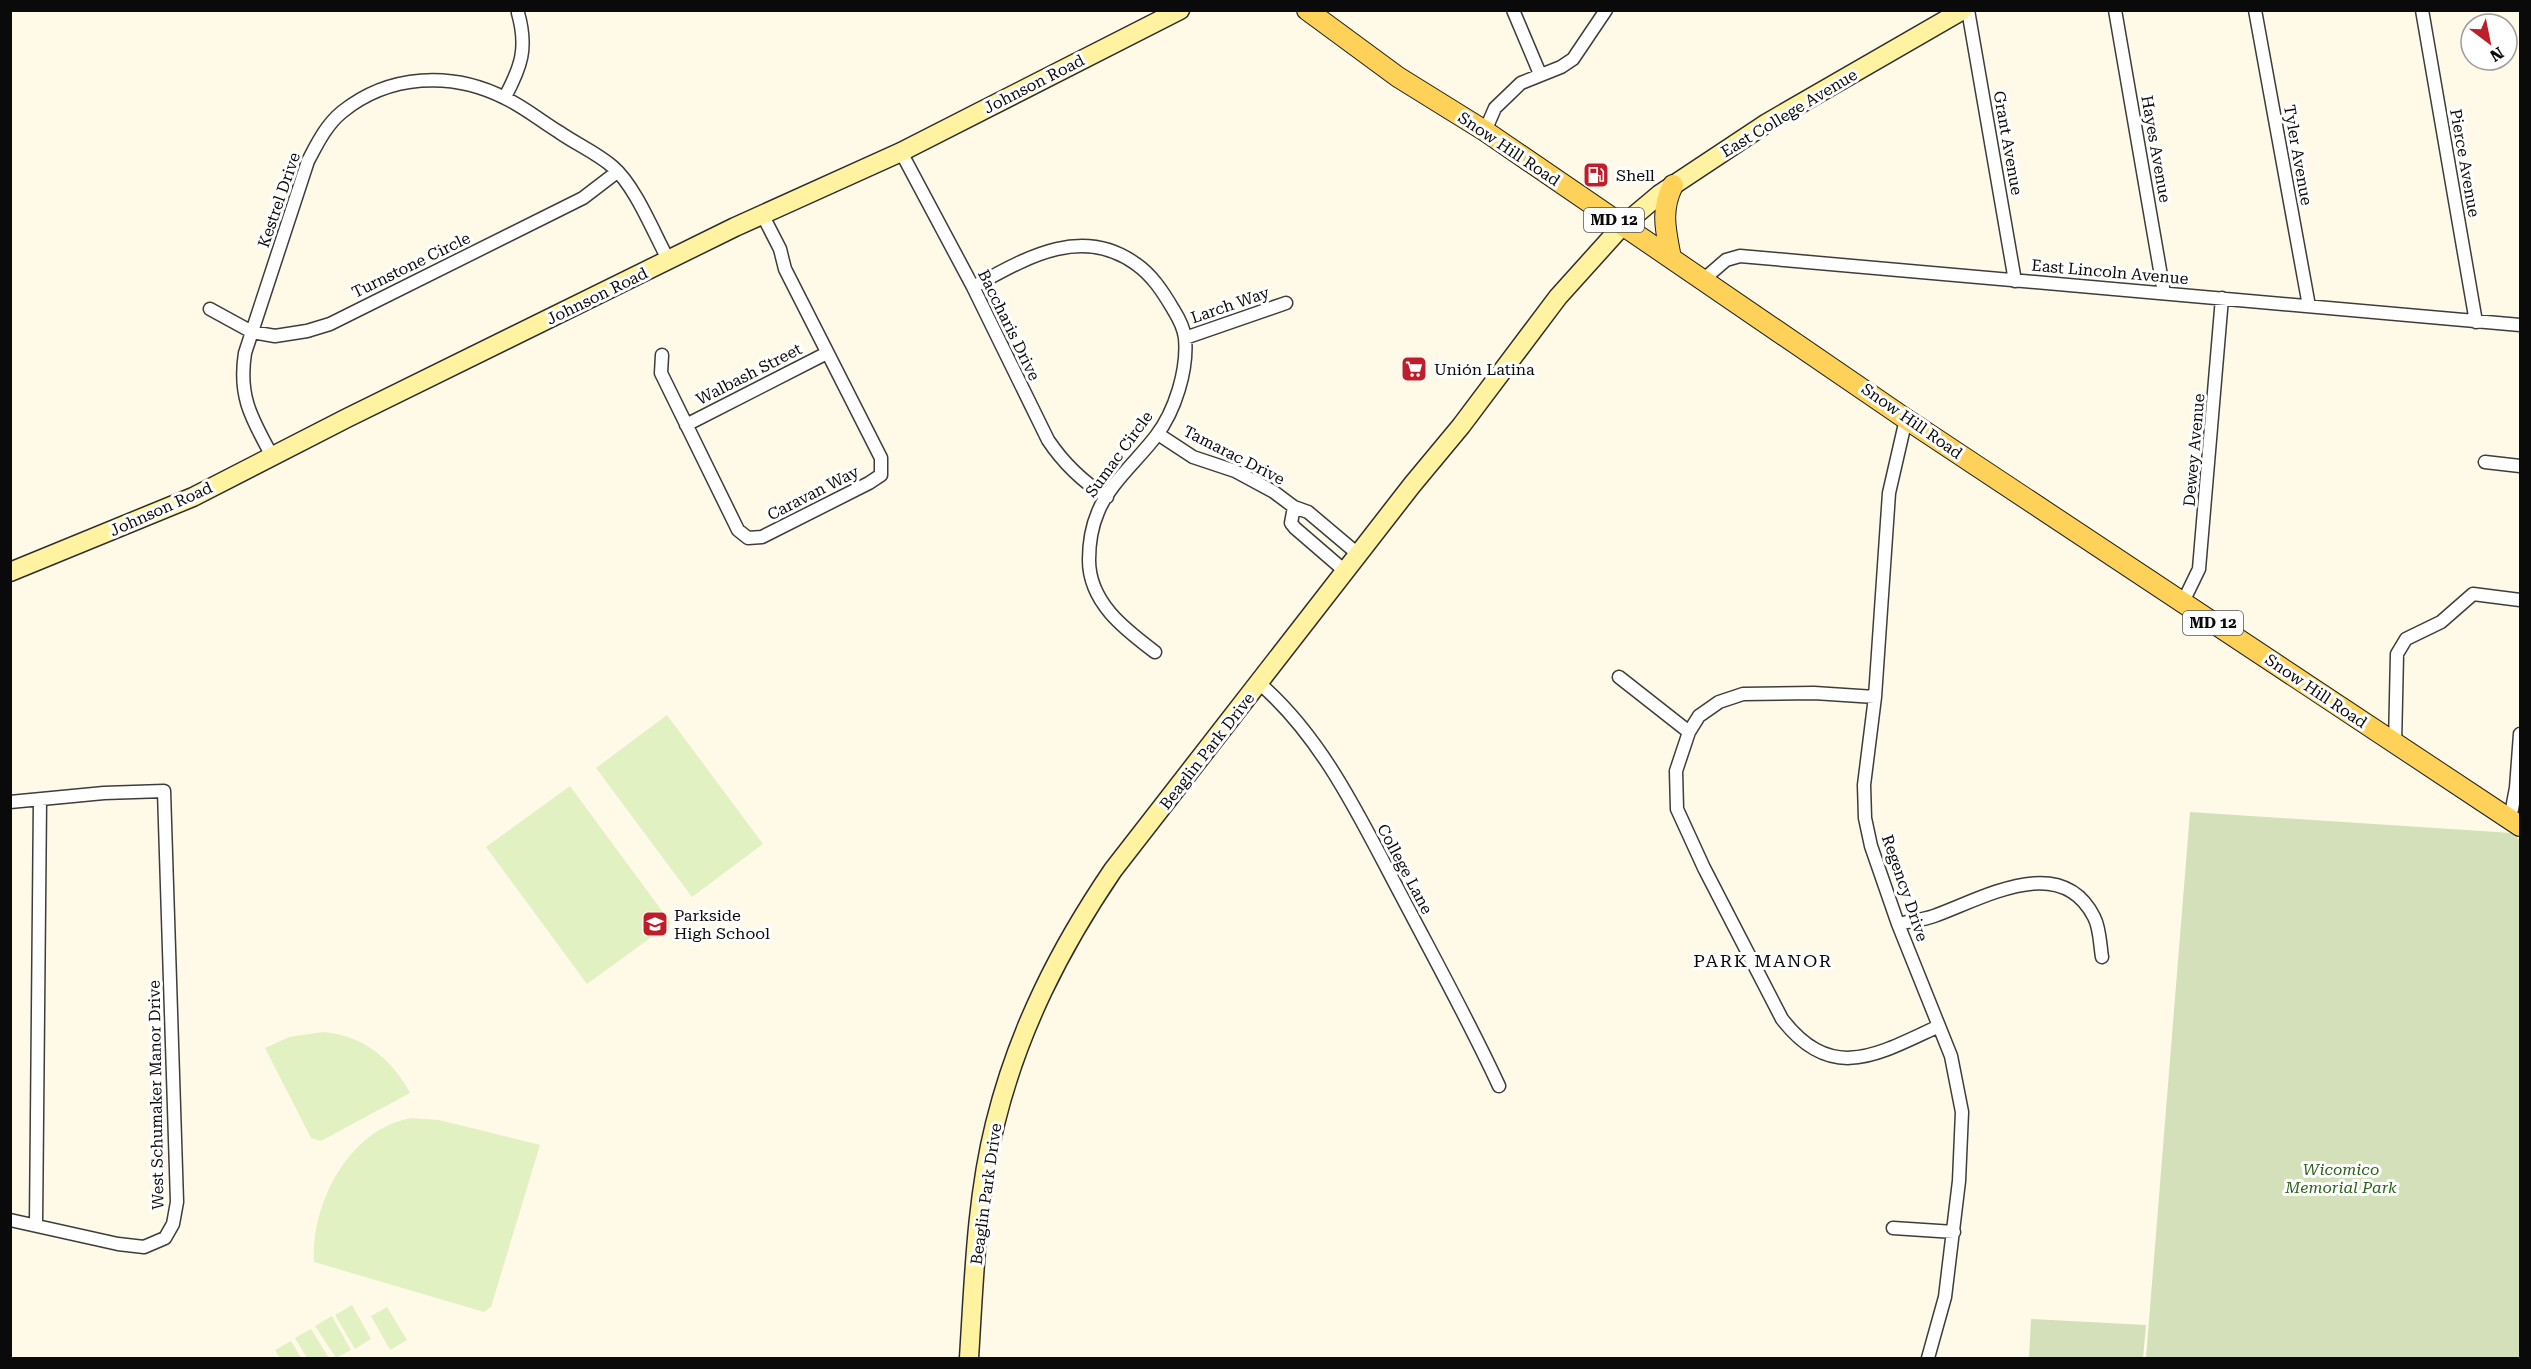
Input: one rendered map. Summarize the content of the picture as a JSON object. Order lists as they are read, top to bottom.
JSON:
{
  "streets": {
    "main road": [
      "Johnson Road",
      "East College Avenue",
      "Snow Hill Road",
      "MD 12",
      "Beaglin Park Drive"
    ],
    "street": [
      "Grant Avenue",
      "Hayes Avenue",
      "Tyler Avenue",
      "Pierce Avenue",
      "Kestrel Drive",
      "Turnstone Circle",
      "East Lincoln Avenue",
      "Larch Way",
      "Baccharis Drive",
      "Walbash Street",
      "Dewey Avenue",
      "Sumac Circle",
      "Tamarac Drive",
      "Caravan Way",
      "College Lane",
      "Regency Drive",
      "West Schumaker Manor Drive"
    ]
  },
  "crossings": [
    ["Johnson Road", "Kestrel Drive"],
    ["Johnson Road", "Baccharis Drive"],
    ["Johnson Road", "Caravan Way"],
    ["East College Avenue", "Snow Hill Road"],
    ["East College Avenue", "Beaglin Park Drive"],
    ["Grant Avenue", "East Lincoln Avenue"],
    ["Snow Hill Road", "East Lincoln Avenue"],
    ["Snow Hill Road", "Dewey Avenue"],
    ["Snow Hill Road", "Beaglin Park Drive"],
    ["Snow Hill Road", "Regency Drive"],
    ["Hayes Avenue", "East Lincoln Avenue"],
    ["Tyler Avenue", "East Lincoln Avenue"],
    ["Pierce Avenue", "East Lincoln Avenue"],
    ["Kestrel Drive", "Turnstone Circle"],
    ["East Lincoln Avenue", "Dewey Avenue"],
    ["Larch Way", "Sumac Circle"],
    ["Baccharis Drive", "Sumac Circle"],
    ["Walbash Street", "Caravan Way"],
    ["Sumac Circle", "Tamarac Drive"],
    ["Tamarac Drive", "Beaglin Park Drive"],
    ["Beaglin Park Drive", "College Lane"]
  ],
  "districts": ["PARK MANOR"],
  "parks": ["Wicomico Memorial Park"],
  "places": {
    "fuel station": ["Shell"],
    "supermarket": ["Unión Latina"],
    "school or university": ["Parkside High School"]
  },
  "north": "bottom right"
}
